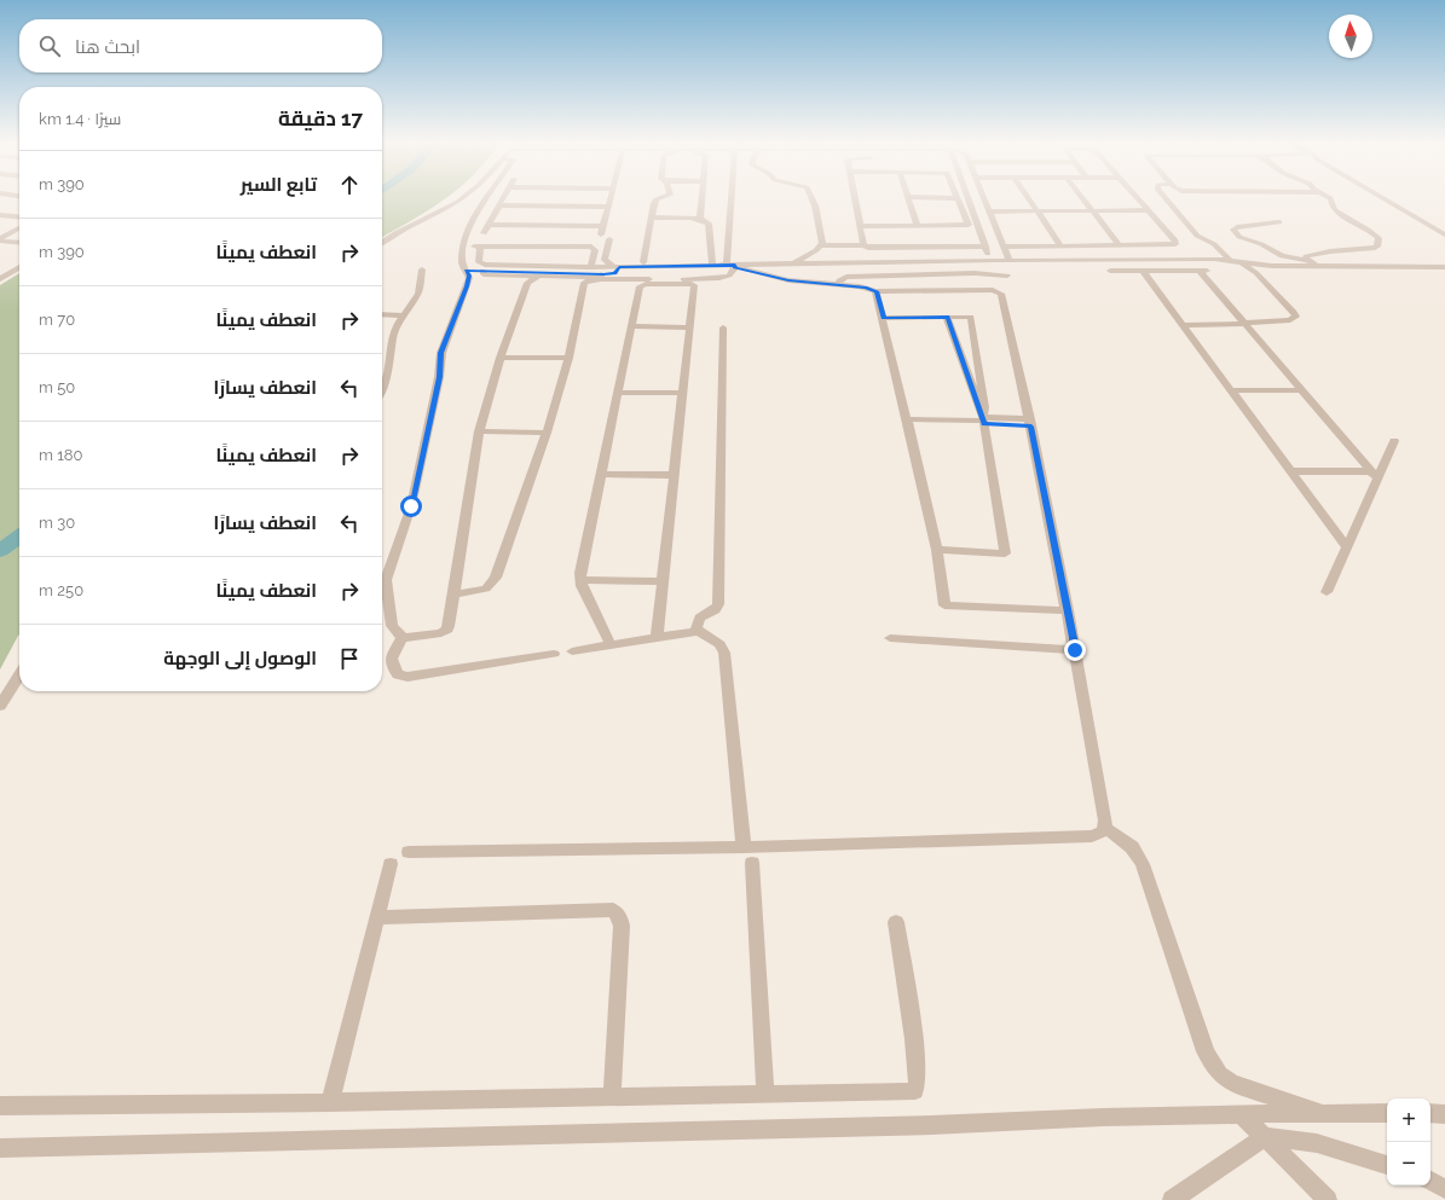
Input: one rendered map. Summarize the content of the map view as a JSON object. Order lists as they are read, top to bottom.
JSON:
{
  "north": "top",
  "page": {
    "search": "ابحث هنا",
    "heading": ["17 دقيقة", "سيرًا · 1.4 km"],
    "list": [
      ["تابع السير", "390 m"],
      ["انعطف يمينًا", "390 m"],
      ["انعطف يمينًا", "70 m"],
      ["انعطف يسارًا", "50 m"],
      ["انعطف يمينًا", "180 m"],
      ["انعطف يسارًا", "30 m"],
      ["انعطف يمينًا", "250 m"],
      "الوصول إلى الوجهة"
    ],
    "map_buttons": ["+", "−"]
  }
}
